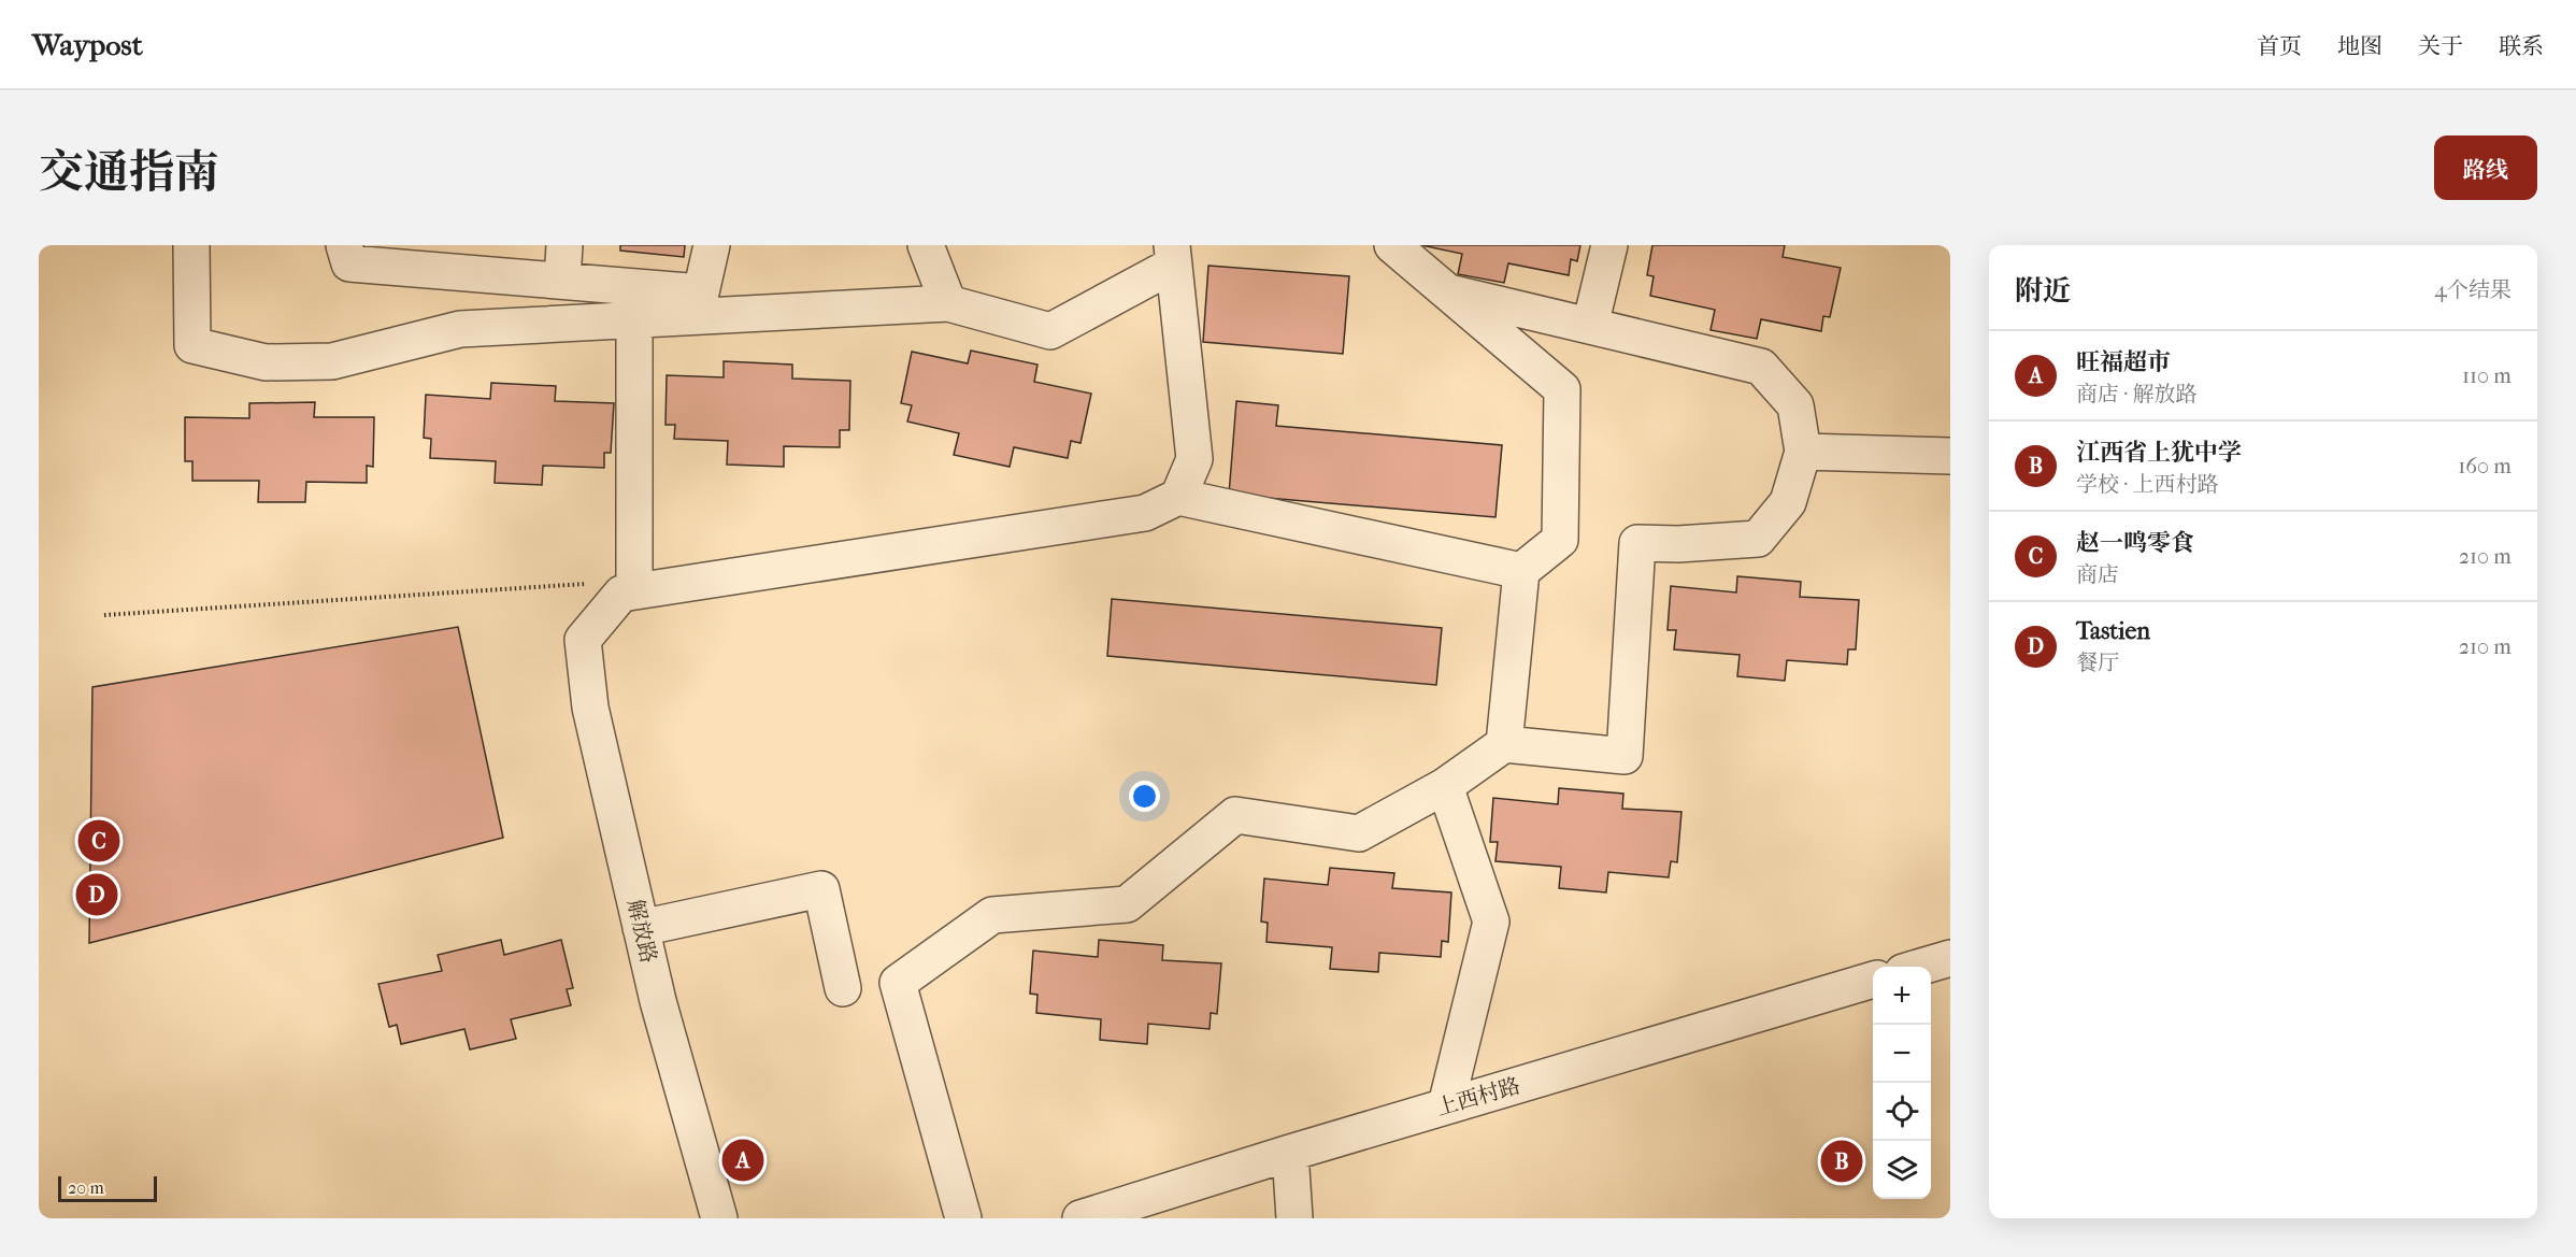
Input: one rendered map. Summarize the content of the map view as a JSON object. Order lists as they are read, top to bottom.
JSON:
{
  "streets": {
    "street": ["解放路", "上西村路"]
  },
  "scale_bar": "20 m",
  "page": {
    "header": "Waypost",
    "nav": [
      "首页",
      "地图",
      "关于",
      "联系"
    ],
    "title": "交通指南",
    "buttons": "路线",
    "heading": ["附近", "4个结果"],
    "list": [
      {
        "mark": "A",
        "name": "旺福超市",
        "note": "商店 · 解放路",
        "value": "110 m"
      },
      {
        "mark": "B",
        "name": "江西省上犹中学",
        "note": "学校 · 上西村路",
        "value": "160 m"
      },
      {
        "mark": "C",
        "name": "赵一鸣零食",
        "note": "商店",
        "value": "210 m"
      },
      {
        "mark": "D",
        "name": "Tastien",
        "note": "餐厅",
        "value": "210 m"
      }
    ],
    "pins": [
      "C",
      "D",
      "A",
      "B"
    ],
    "map_buttons": ["+", "−"],
    "scale": "20 m"
  }
}
